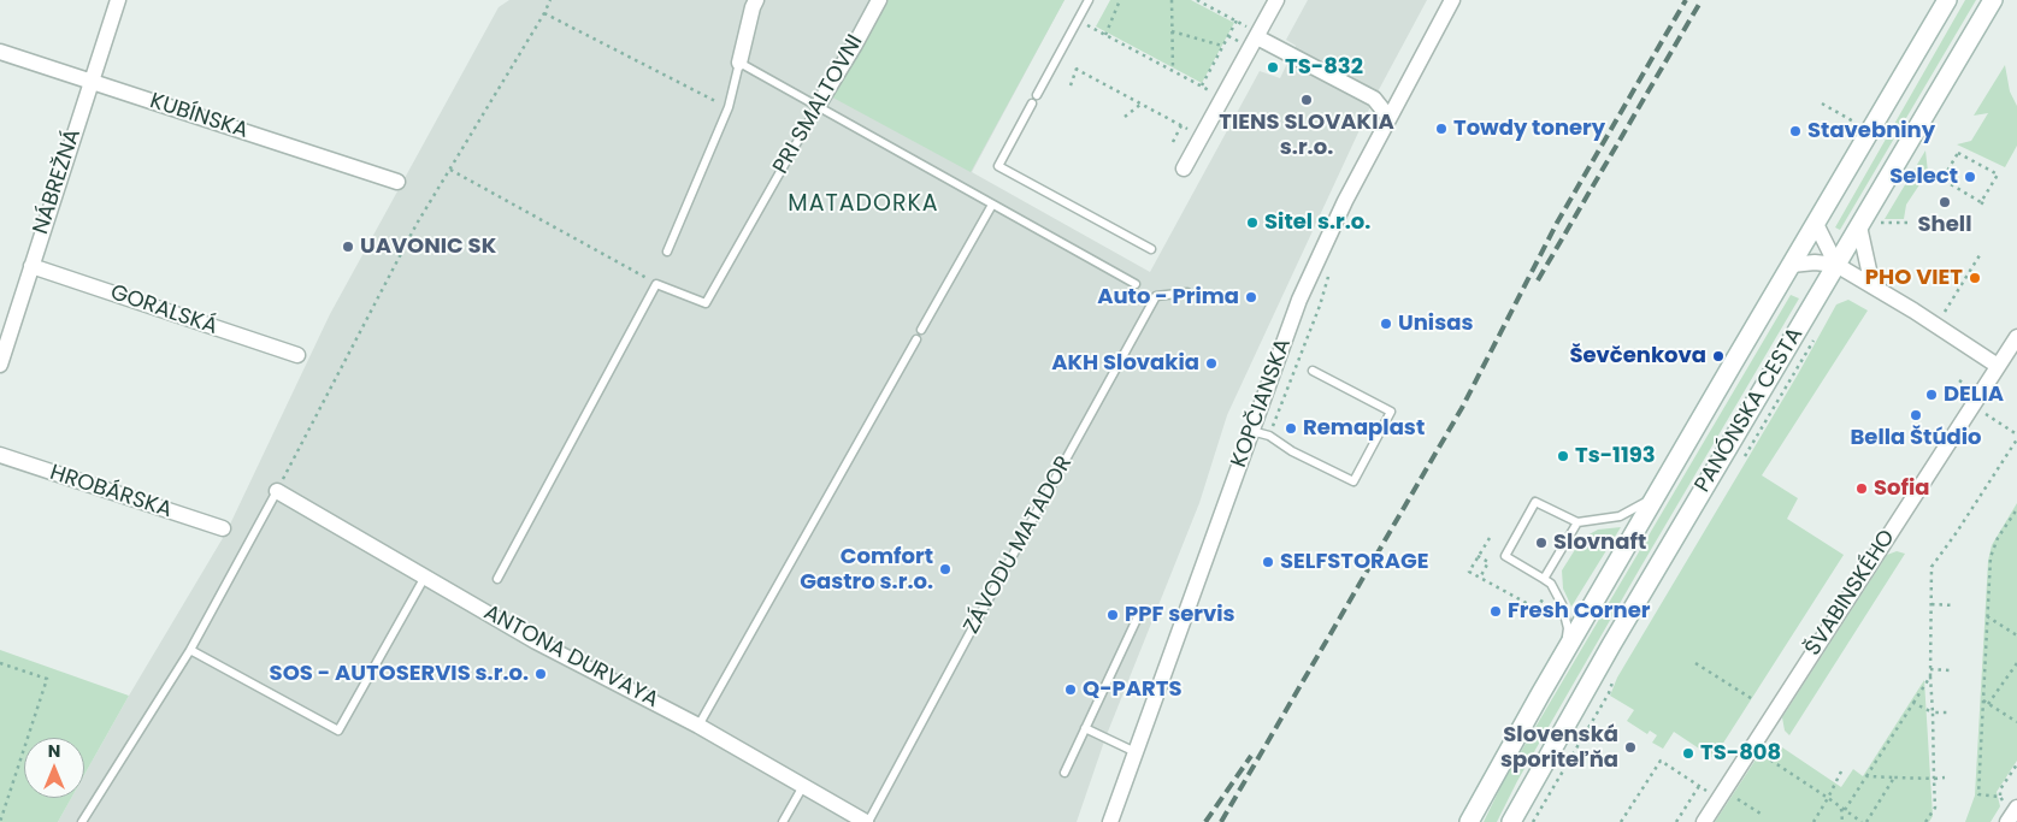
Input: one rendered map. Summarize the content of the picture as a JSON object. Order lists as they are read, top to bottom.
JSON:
{
  "streets": {
    "main road": ["PANÓNSKA CESTA"],
    "street": [
      "PRI SMALTOVNI",
      "KUBÍNSKA",
      "NÁBREŽNÁ",
      "GORALSKÁ",
      "KOPČIANSKA",
      "HROBÁRSKA",
      "ŠVABINSKÉHO",
      "ANTONA DURVAYA"
    ],
    "lane": ["ZÁVODU MATADOR"]
  },
  "crossings": [
    ["KUBÍNSKA", "NÁBREŽNÁ"],
    ["NÁBREŽNÁ", "GORALSKÁ"],
    ["ZÁVODU MATADOR", "ANTONA DURVAYA"]
  ],
  "districts": ["MATADORKA"],
  "places": [
    "TS-832",
    "TIENS SLOVAKIA s.r.o.",
    "Towdy tonery",
    "Stavebniny",
    "Select",
    "Shell",
    "Sitel s.r.o.",
    "UAVONIC SK",
    "PHO VIET",
    "Auto - Prima",
    "Unisas",
    "Ševčenkova",
    "AKH Slovakia",
    "DELIA",
    "Bella Štúdio",
    "Remaplast",
    "Ts-1193",
    "Sofia",
    "Slovnaft",
    "SELFSTORAGE",
    "Comfort Gastro s.r.o.",
    "Fresh Corner",
    "PPF servis",
    "SOS - AUTOSERVIS s.r.o.",
    "Q-PARTS",
    "Slovenská sporiteľňa",
    "TS-808"
  ],
  "north": "top"
}
